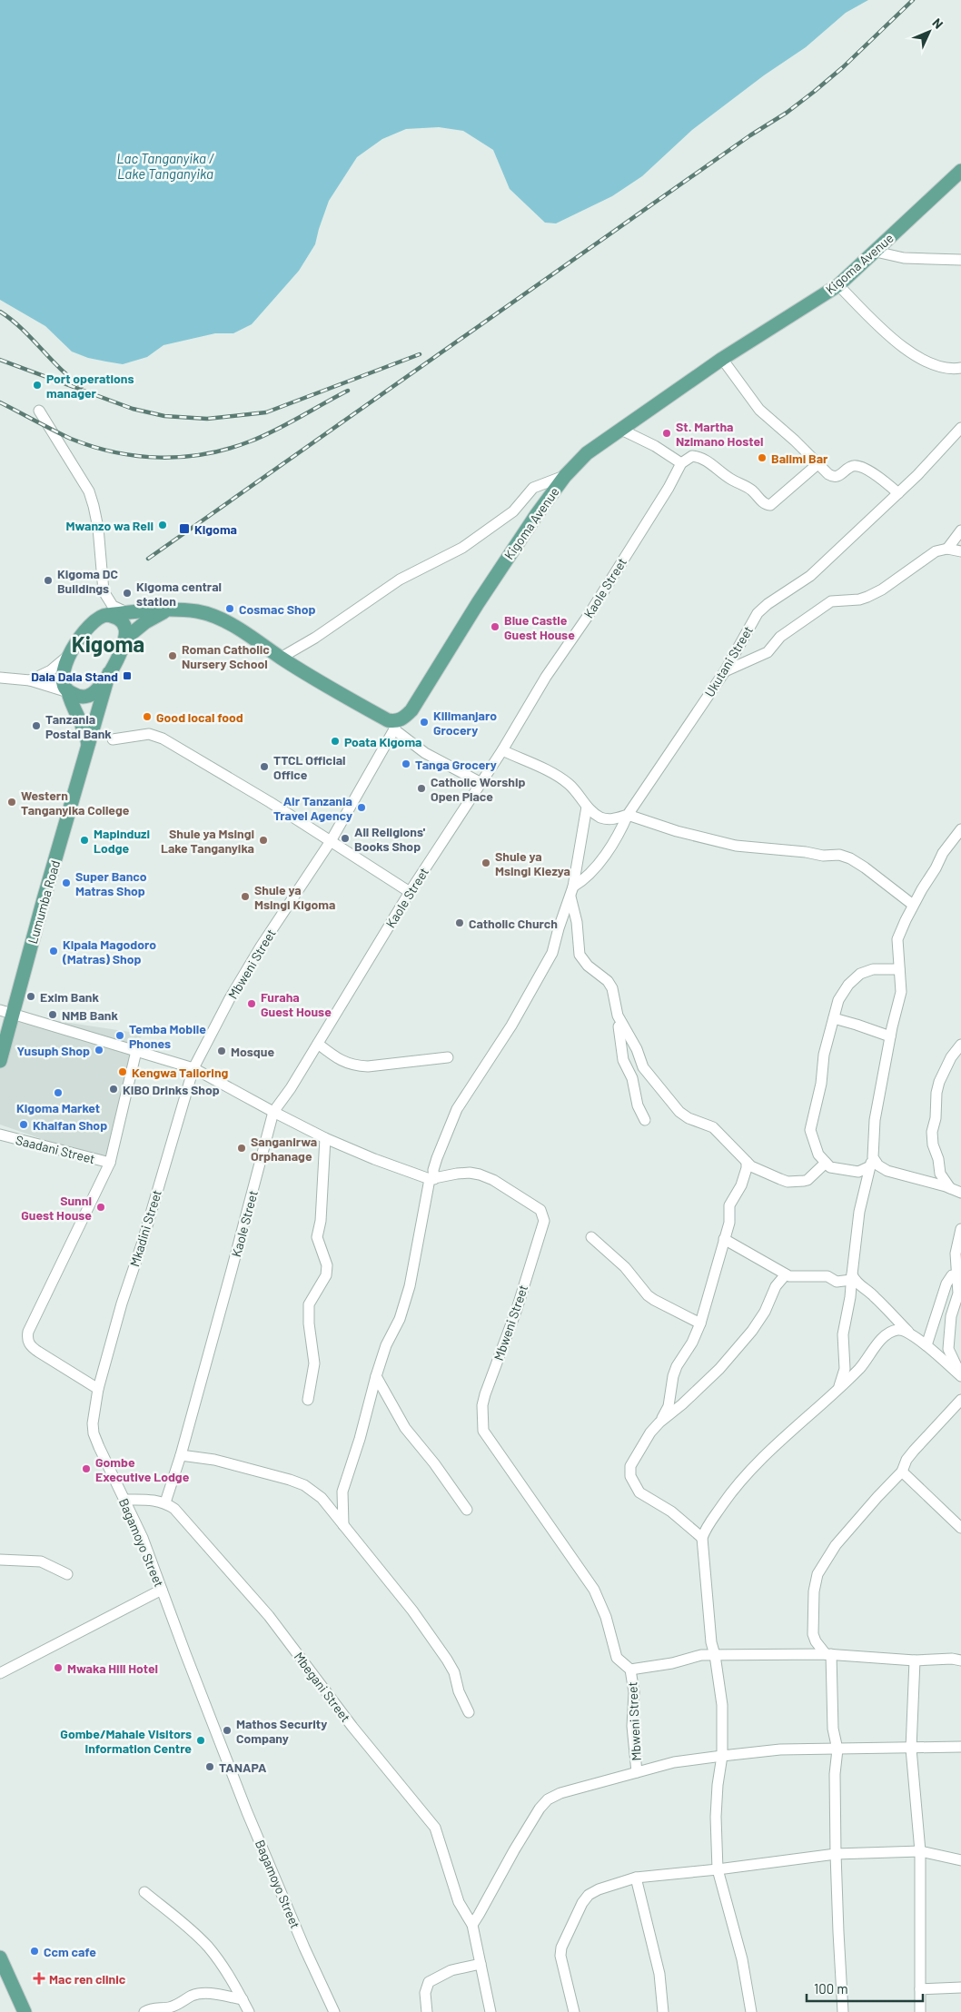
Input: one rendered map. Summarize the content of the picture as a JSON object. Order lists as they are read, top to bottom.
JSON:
{
  "streets": {
    "main road": ["Kigoma Avenue", "Lumumba Road"],
    "street": [
      "Kaole Street",
      "Ukutani Street",
      "Mbweni Street",
      "Saadani Street",
      "Mkadini Street",
      "Bagamoyo Street",
      "Mbegani Street"
    ]
  },
  "crossings": [
    ["Kigoma Avenue", "Mbweni Street"],
    ["Kaole Street", "Mbegani Street"],
    ["Mbweni Street", "Mkadini Street"],
    ["Mkadini Street", "Bagamoyo Street"]
  ],
  "districts": ["Kigoma"],
  "water": ["Lac Tanganyika / Lake Tanganyika"],
  "places": {
    "other": [
      "Port operations manager",
      "St. Martha Nzimano Hostel",
      "Balimi Bar",
      "Mwanzo wa Reli",
      "Kigoma DC Buildings",
      "Kigoma central station",
      "Cosmac Shop",
      "Blue Castle Guest House",
      "Roman Catholic Nursery School",
      "Good local food",
      "Kilimanjaro Grocery",
      "Tanzania Postal Bank",
      "Poata Kigoma",
      "Tanga Grocery",
      "TTCL Official Office",
      "Catholic Worship Open Place",
      "Western Tanganyika College",
      "Air Tanzania Travel Agency",
      "All Religions' Books Shop",
      "Mapinduzi Lodge",
      "Shule ya Msingi Lake Tanganyika",
      "Shule ya Msingi Kiezya",
      "Super Banco Matras Shop",
      "Shule ya Msingi Kigoma",
      "Catholic Church",
      "Kipala Magodoro (Matras) Shop",
      "Exim Bank",
      "Furaha Guest House",
      "NMB Bank",
      "Temba Mobile Phones",
      "Yusuph Shop",
      "Mosque",
      "Kengwa Tailoring",
      "KIBO Drinks Shop",
      "Kigoma Market",
      "Khalfan Shop",
      "Sanganirwa Orphanage",
      "Sunni Guest House",
      "Gombe Executive Lodge",
      "Mwaka Hill Hotel",
      "Mathos Security Company",
      "Gombe/Mahale Visitors Information Centre",
      "TANAPA",
      "Ccm cafe"
    ],
    "transit": ["Kigoma", "Dala Dala Stand"],
    "health": ["Mac ren clinic"]
  },
  "scale_bar": "100 m",
  "north": "top right"
}
